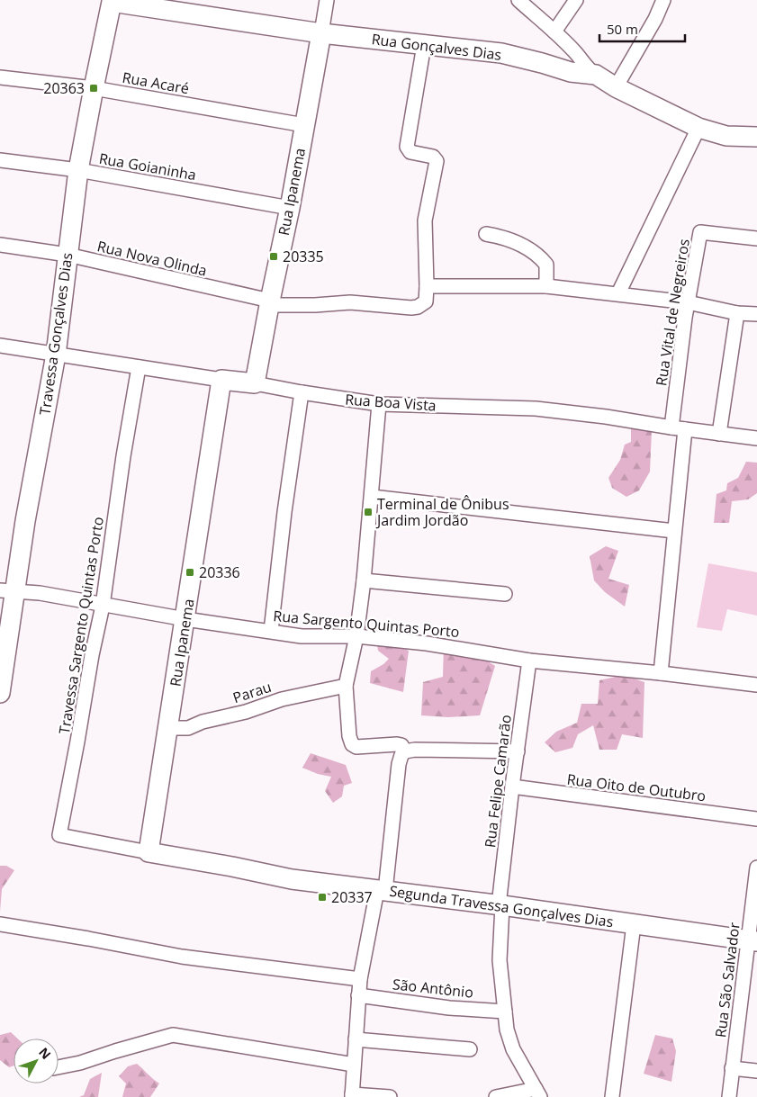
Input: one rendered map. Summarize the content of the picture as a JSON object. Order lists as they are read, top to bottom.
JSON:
{
  "streets": {
    "street": [
      "Rua Gonçalves Dias",
      "Rua Acaré",
      "Rua Goianinha",
      "Rua Ipanema",
      "Rua Nova Olinda",
      "Rua Vital de Negreiros",
      "Travessa Gonçalves Dias",
      "Rua Boa Vista",
      "Rua Sargento Quintas Porto",
      "Travessa Sargento Quintas Porto",
      "Parau",
      "Rua Felipe Camarão",
      "Rua Oito de Outubro",
      "Segunda Travessa Gonçalves Dias",
      "Rua São Salvador",
      "São Antônio"
    ]
  },
  "crossings": [
    ["Rua Gonçalves Dias", "Rua Ipanema"],
    ["Rua Gonçalves Dias", "Travessa Gonçalves Dias"],
    ["Rua Acaré", "Rua Ipanema"],
    ["Rua Acaré", "Travessa Gonçalves Dias"],
    ["Rua Goianinha", "Rua Ipanema"],
    ["Rua Goianinha", "Travessa Gonçalves Dias"],
    ["Rua Ipanema", "Rua Nova Olinda"],
    ["Rua Ipanema", "Rua Boa Vista"],
    ["Rua Ipanema", "Rua Sargento Quintas Porto"],
    ["Rua Ipanema", "Parau"],
    ["Rua Ipanema", "Segunda Travessa Gonçalves Dias"],
    ["Rua Nova Olinda", "Travessa Gonçalves Dias"],
    ["Rua Vital de Negreiros", "Rua Boa Vista"],
    ["Travessa Gonçalves Dias", "Rua Boa Vista"],
    ["Travessa Gonçalves Dias", "Rua Sargento Quintas Porto"],
    ["Rua Boa Vista", "Travessa Sargento Quintas Porto"],
    ["Rua Sargento Quintas Porto", "Travessa Sargento Quintas Porto"],
    ["Rua Sargento Quintas Porto", "Rua Felipe Camarão"],
    ["Travessa Sargento Quintas Porto", "Segunda Travessa Gonçalves Dias"],
    ["Rua Felipe Camarão", "Rua Oito de Outubro"],
    ["Rua Felipe Camarão", "Segunda Travessa Gonçalves Dias"],
    ["Rua Felipe Camarão", "São Antônio"],
    ["Segunda Travessa Gonçalves Dias", "Rua São Salvador"]
  ],
  "places": {
    "transit": [
      "20363",
      "20335",
      "Terminal de Ônibus Jardim Jordão",
      "20336",
      "20337"
    ]
  },
  "scale_bar": "50 m",
  "north": "top right"
}
